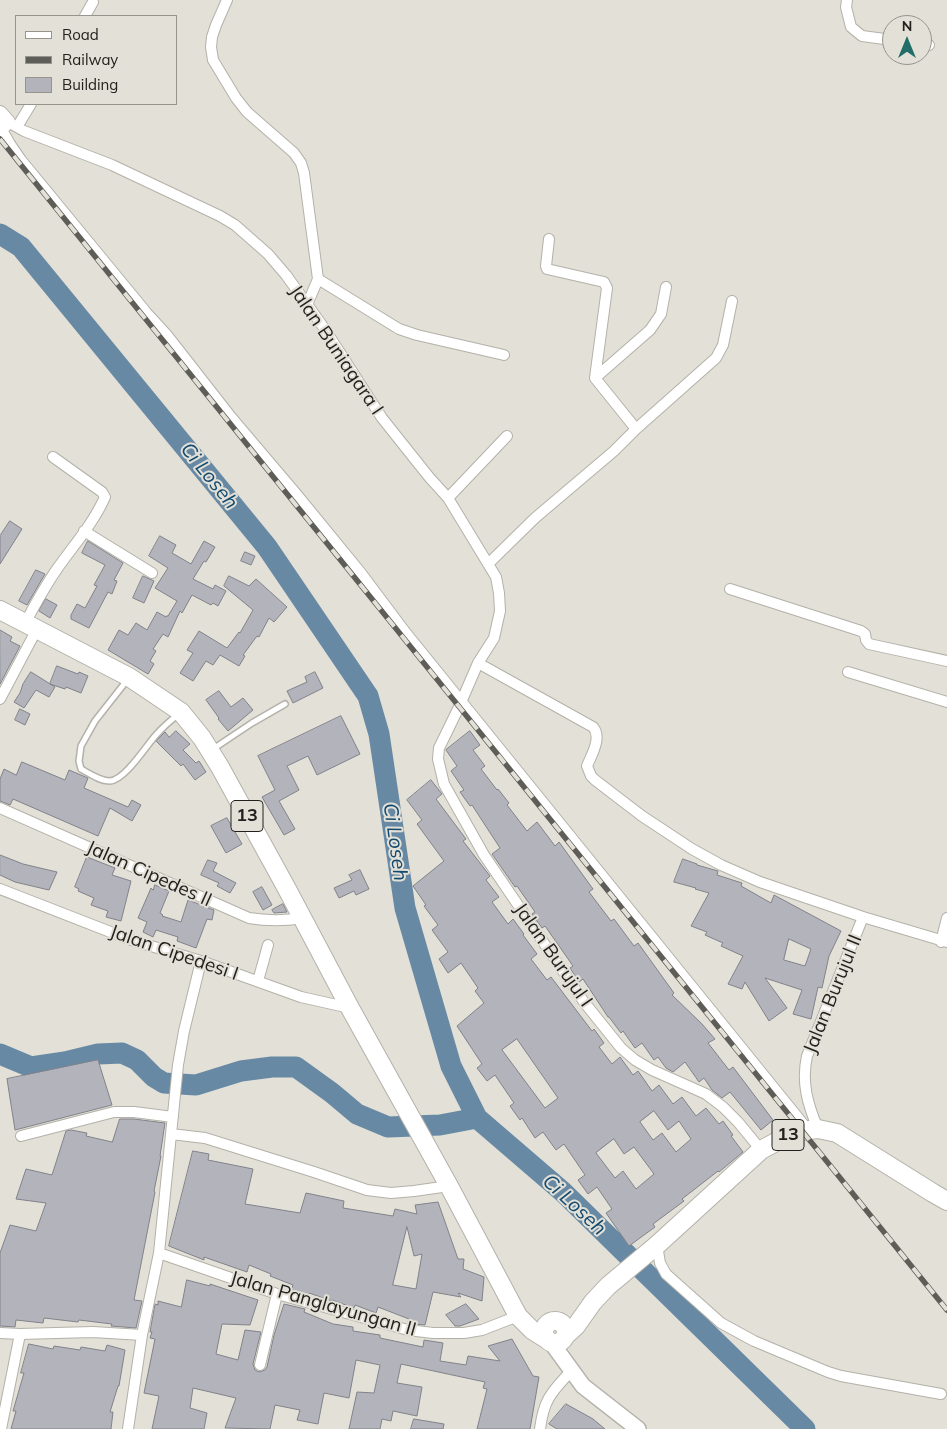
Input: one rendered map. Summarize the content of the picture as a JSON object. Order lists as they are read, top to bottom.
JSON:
{
  "streets": {
    "highway": ["13"],
    "street": [
      "Jalan Buniagara I",
      "Jalan Cipedes II",
      "Jalan Cipedesi I",
      "Jalan Burujul I",
      "Jalan Burujul II",
      "Jalan Panglayungan II"
    ]
  },
  "crossings": [
    ["Jalan Buniagara I", "Jalan Burujul I"],
    ["13", "Jalan Cipedes II"],
    ["13", "Jalan Cipedesi I"],
    ["13", "Jalan Burujul I"],
    ["13", "Jalan Burujul II"],
    ["13", "Jalan Panglayungan II"]
  ],
  "water": ["Ci Loseh"],
  "legend": ["Road", "Railway", "Building"],
  "north": "top"
}
